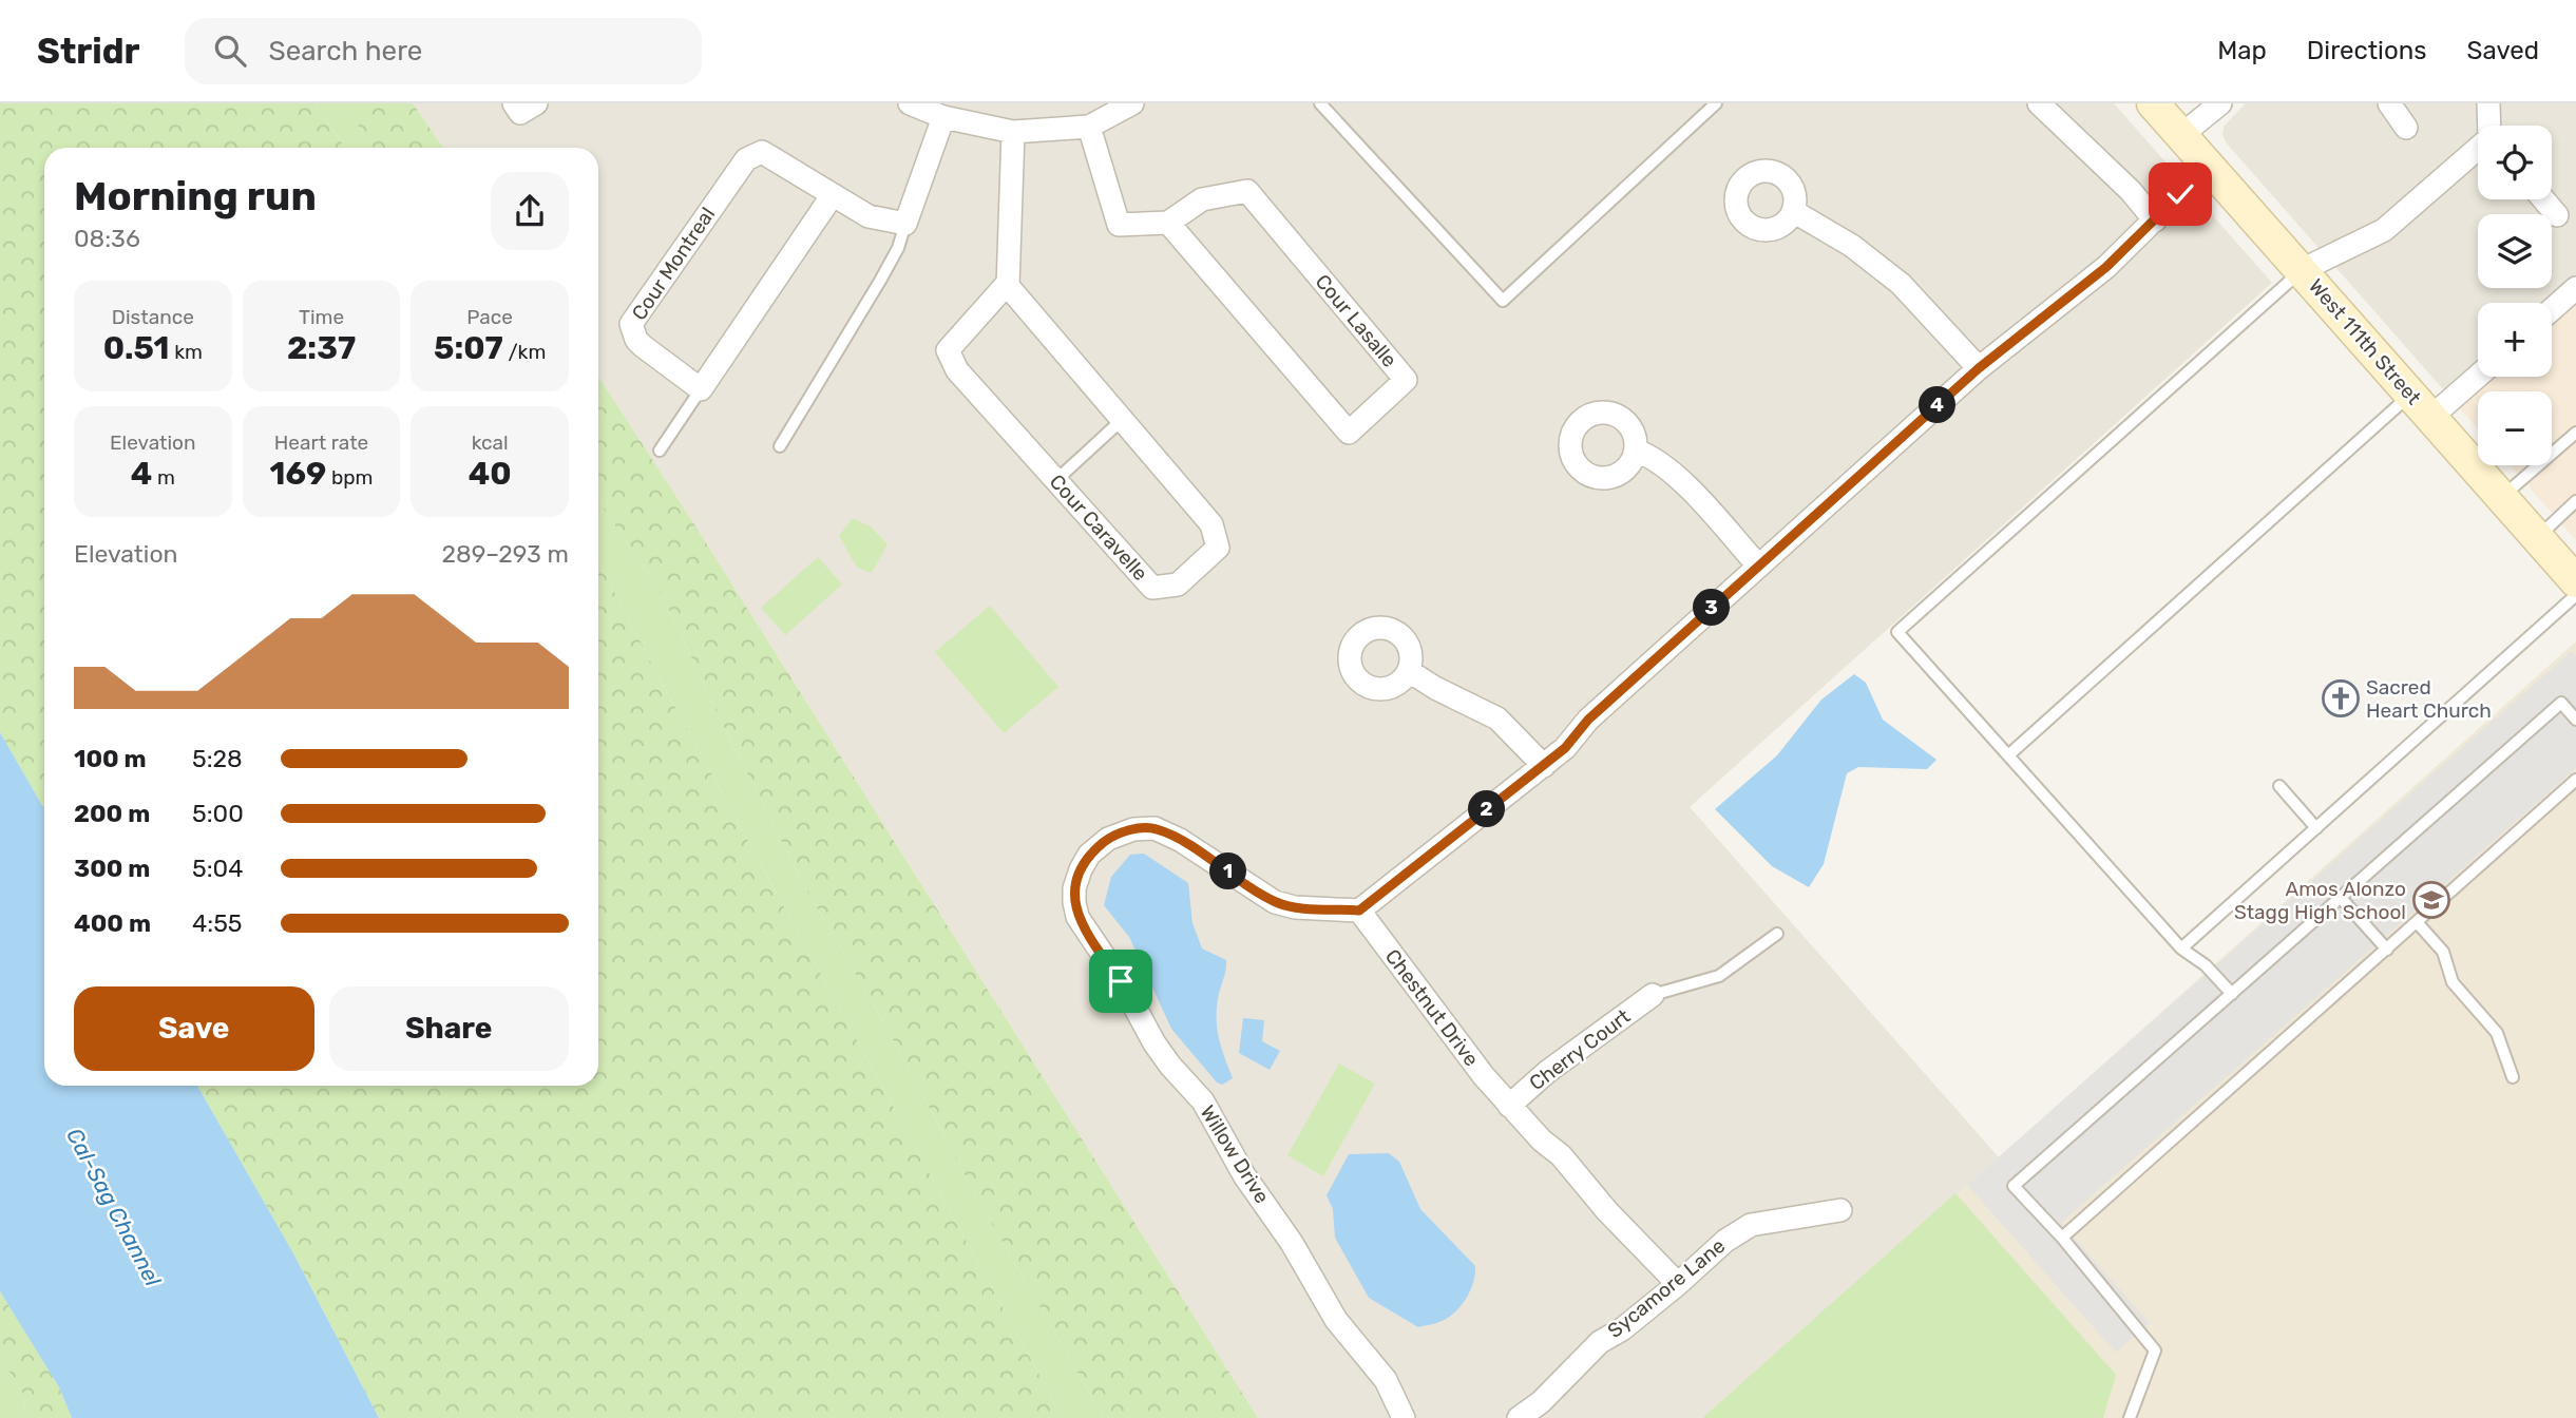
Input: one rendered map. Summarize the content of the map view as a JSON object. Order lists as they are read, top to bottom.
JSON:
{
  "streets": {
    "main road": ["West 111th Street"],
    "street": [
      "Cour Montreal",
      "Cour Lasalle",
      "Cour Caravelle",
      "Chestnut Drive",
      "Cherry Court",
      "Willow Drive",
      "Sycamore Lane"
    ]
  },
  "crossings": [
    ["Chestnut Drive", "Cherry Court"],
    ["Chestnut Drive", "Willow Drive"],
    ["Chestnut Drive", "Sycamore Lane"]
  ],
  "water": ["Cal-Sag Channel"],
  "places": {
    "church": ["Sacred Heart Church"],
    "school or university": ["Amos Alonzo Stagg High School"]
  },
  "page": {
    "header": "Stridr",
    "search": "Search here",
    "nav": ["Map", "Directions", "Saved"],
    "map_buttons": ["+", "−"],
    "heading": ["Morning run", "08:36"],
    "stats": [
      ["Distance", "0.51 km"],
      ["Time", "2:37"],
      ["Pace", "5:07 /km"],
      ["Elevation", "4 m"],
      ["Heart rate", "169 bpm"],
      ["kcal", "40"]
    ],
    "pins": [
      "4",
      "3",
      "2",
      "1"
    ],
    "chart": ["Elevation", "289–293 m"],
    "list": [
      {
        "name": "100 m",
        "note": "5:28"
      },
      {
        "name": "200 m",
        "note": "5:00"
      },
      {
        "name": "300 m",
        "note": "5:04"
      },
      {
        "name": "400 m",
        "note": "4:55"
      }
    ],
    "buttons": ["Save", "Share"]
  }
}
